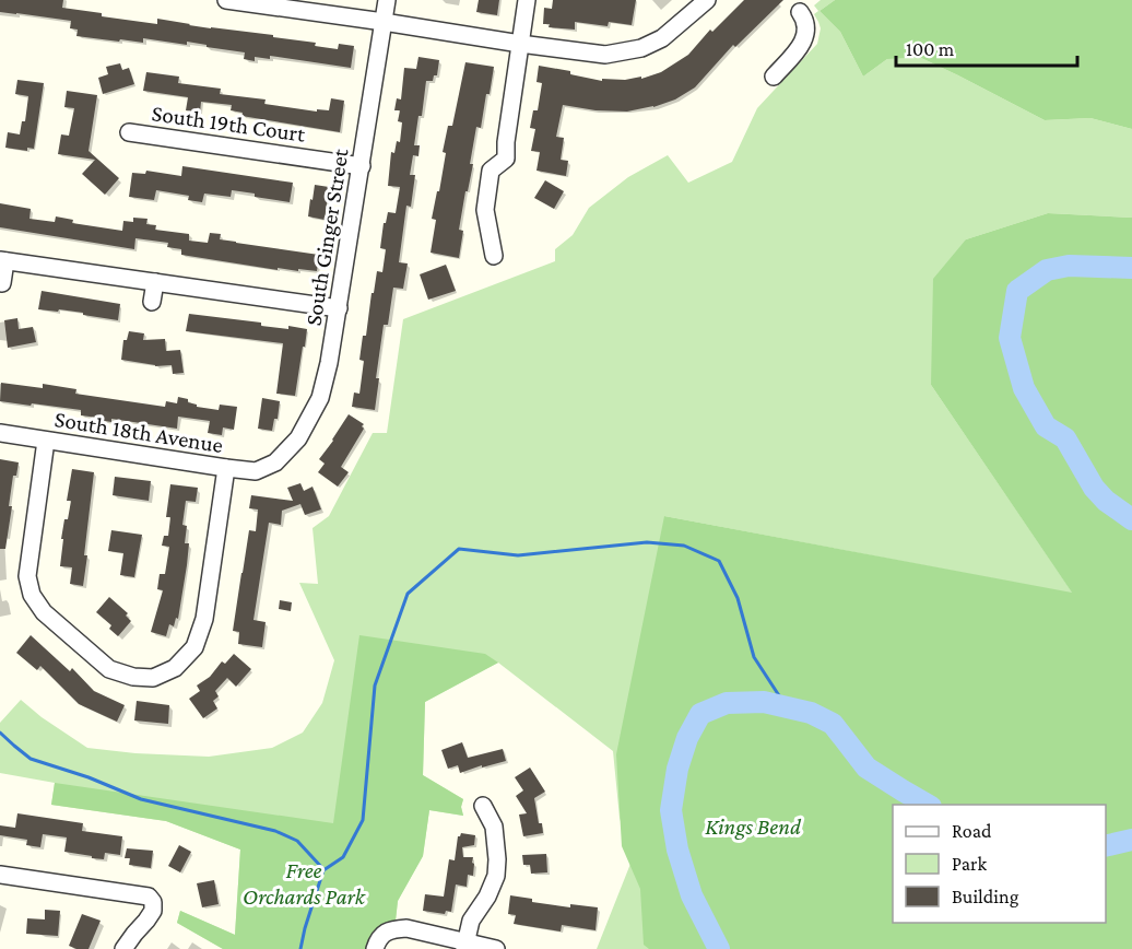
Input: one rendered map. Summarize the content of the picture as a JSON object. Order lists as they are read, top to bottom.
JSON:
{
  "streets": {
    "street": ["South 19th Court", "South Ginger Street", "South 18th Avenue"]
  },
  "crossings": [
    ["South 19th Court", "South Ginger Street"],
    ["South Ginger Street", "South 18th Avenue"]
  ],
  "parks": ["Kings Bend", "Free Orchards Park"],
  "legend": ["Road", "Park", "Building"],
  "scale_bar": "100 m"
}
